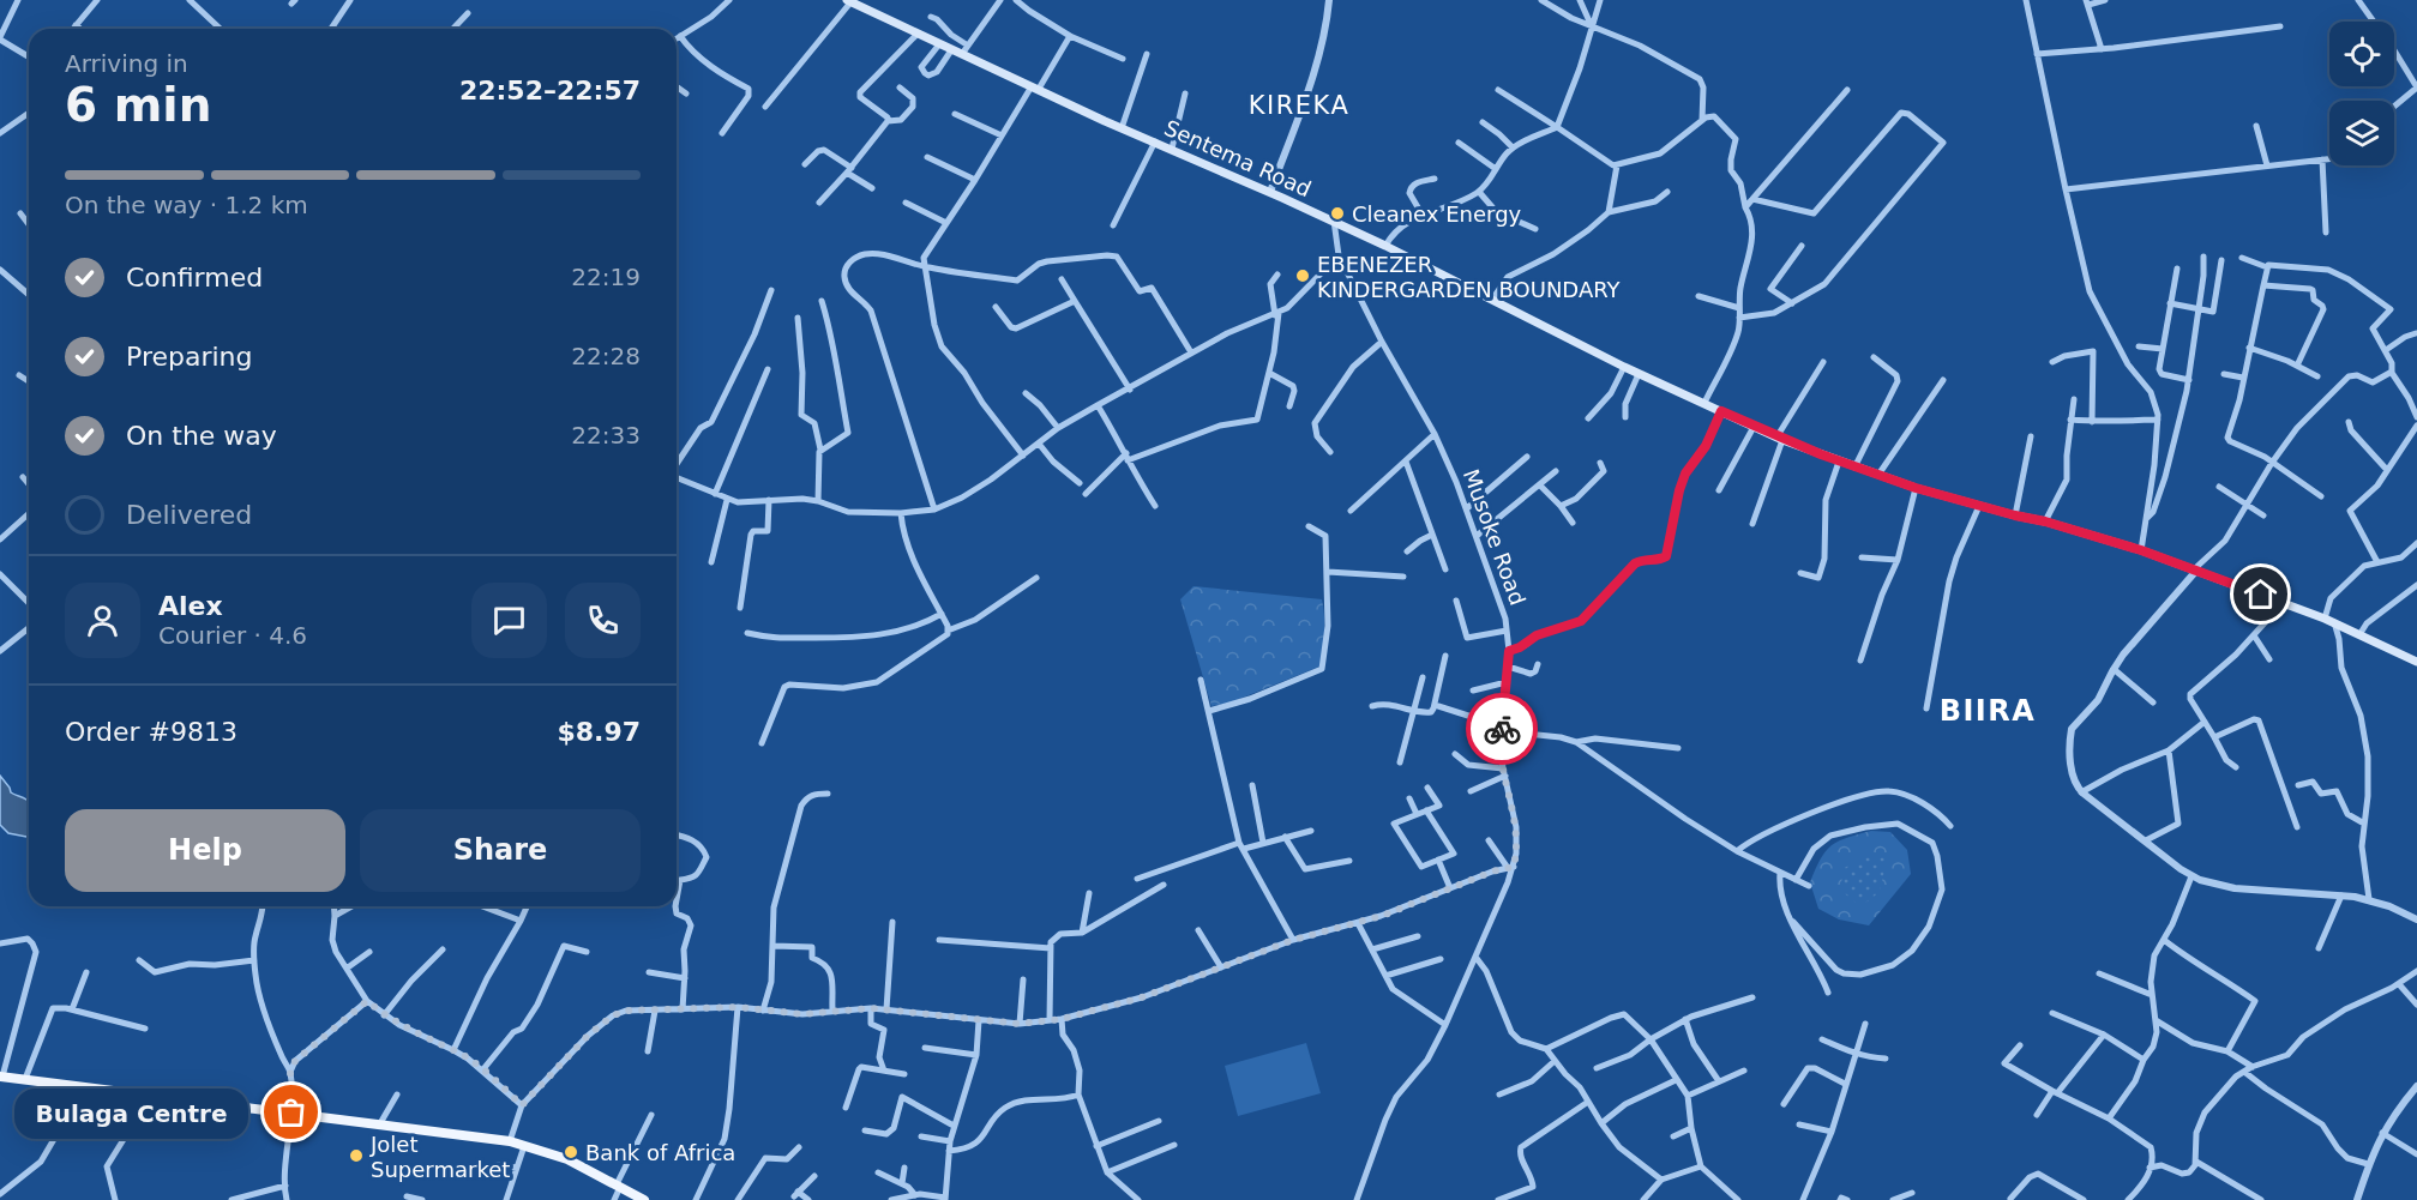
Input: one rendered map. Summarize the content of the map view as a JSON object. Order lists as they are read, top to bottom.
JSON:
{
  "streets": {
    "main road": ["Sentema Road"],
    "street": ["Musoke Road"]
  },
  "crossings": [
    ["Sentema Road", "Musoke Road"]
  ],
  "districts": ["KIREKA", "BIIRA"],
  "places": [
    "Cleanex Energy",
    "EBENEZER KINDERGARDEN BOUNDARY",
    "Bulaga Centre",
    "Bank of Africa",
    "Jolet Supermarket"
  ],
  "page": {
    "heading": ["6 min", "Arriving in", "22:52–22:57"],
    "panel": [
      "Alex",
      "Courier · 4.6",
      "Order #9813",
      "$8.97"
    ],
    "bar": "On the way · 1.2 km",
    "list": [
      ["Confirmed", "22:19"],
      ["Preparing", "22:28"],
      ["On the way", "22:33"],
      "Delivered"
    ],
    "buttons": ["Help", "Share"],
    "bubble": "Bulaga Centre"
  }
}
